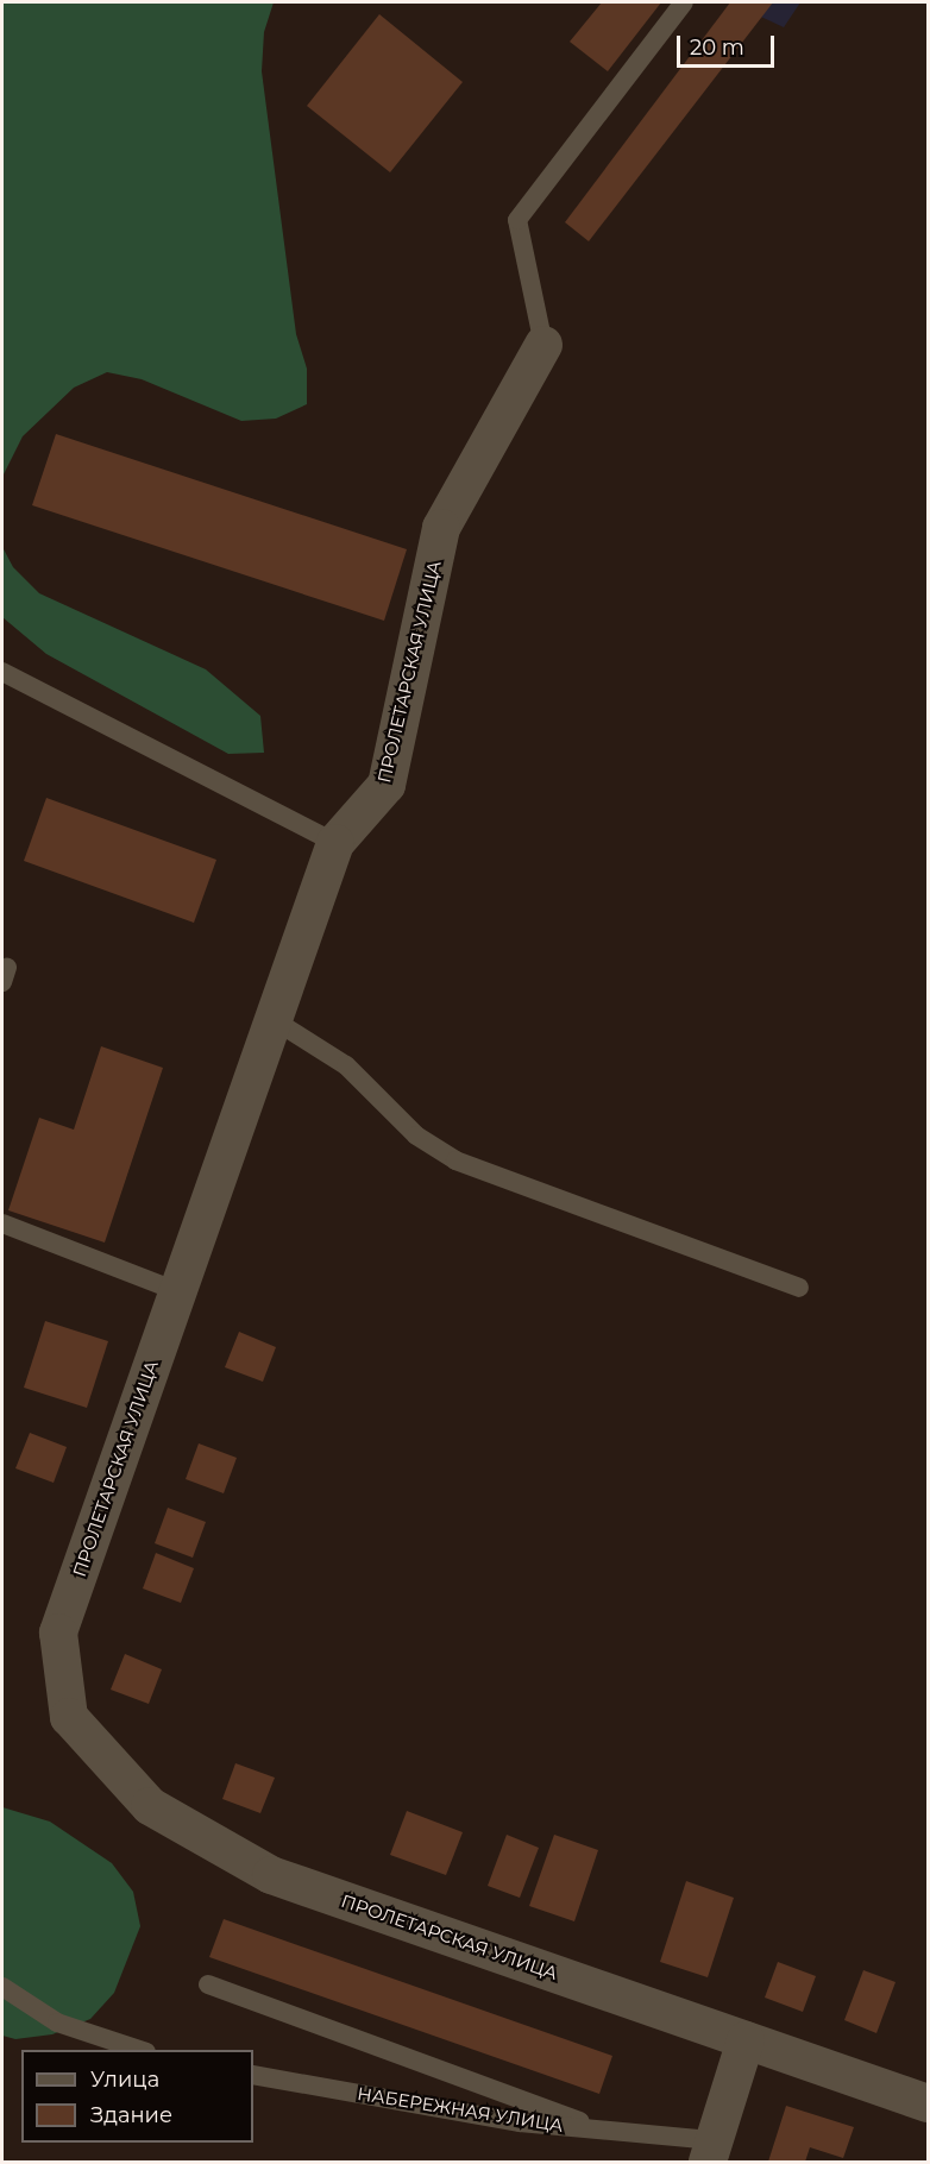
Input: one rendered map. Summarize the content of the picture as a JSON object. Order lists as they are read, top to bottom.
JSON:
{
  "streets": {
    "street": ["ПРОЛЕТАРСКАЯ УЛИЦА"],
    "lane": ["НАБЕРЕЖНАЯ УЛИЦА"]
  },
  "legend": ["Улица", "Здание"],
  "scale_bar": "20 m"
}
